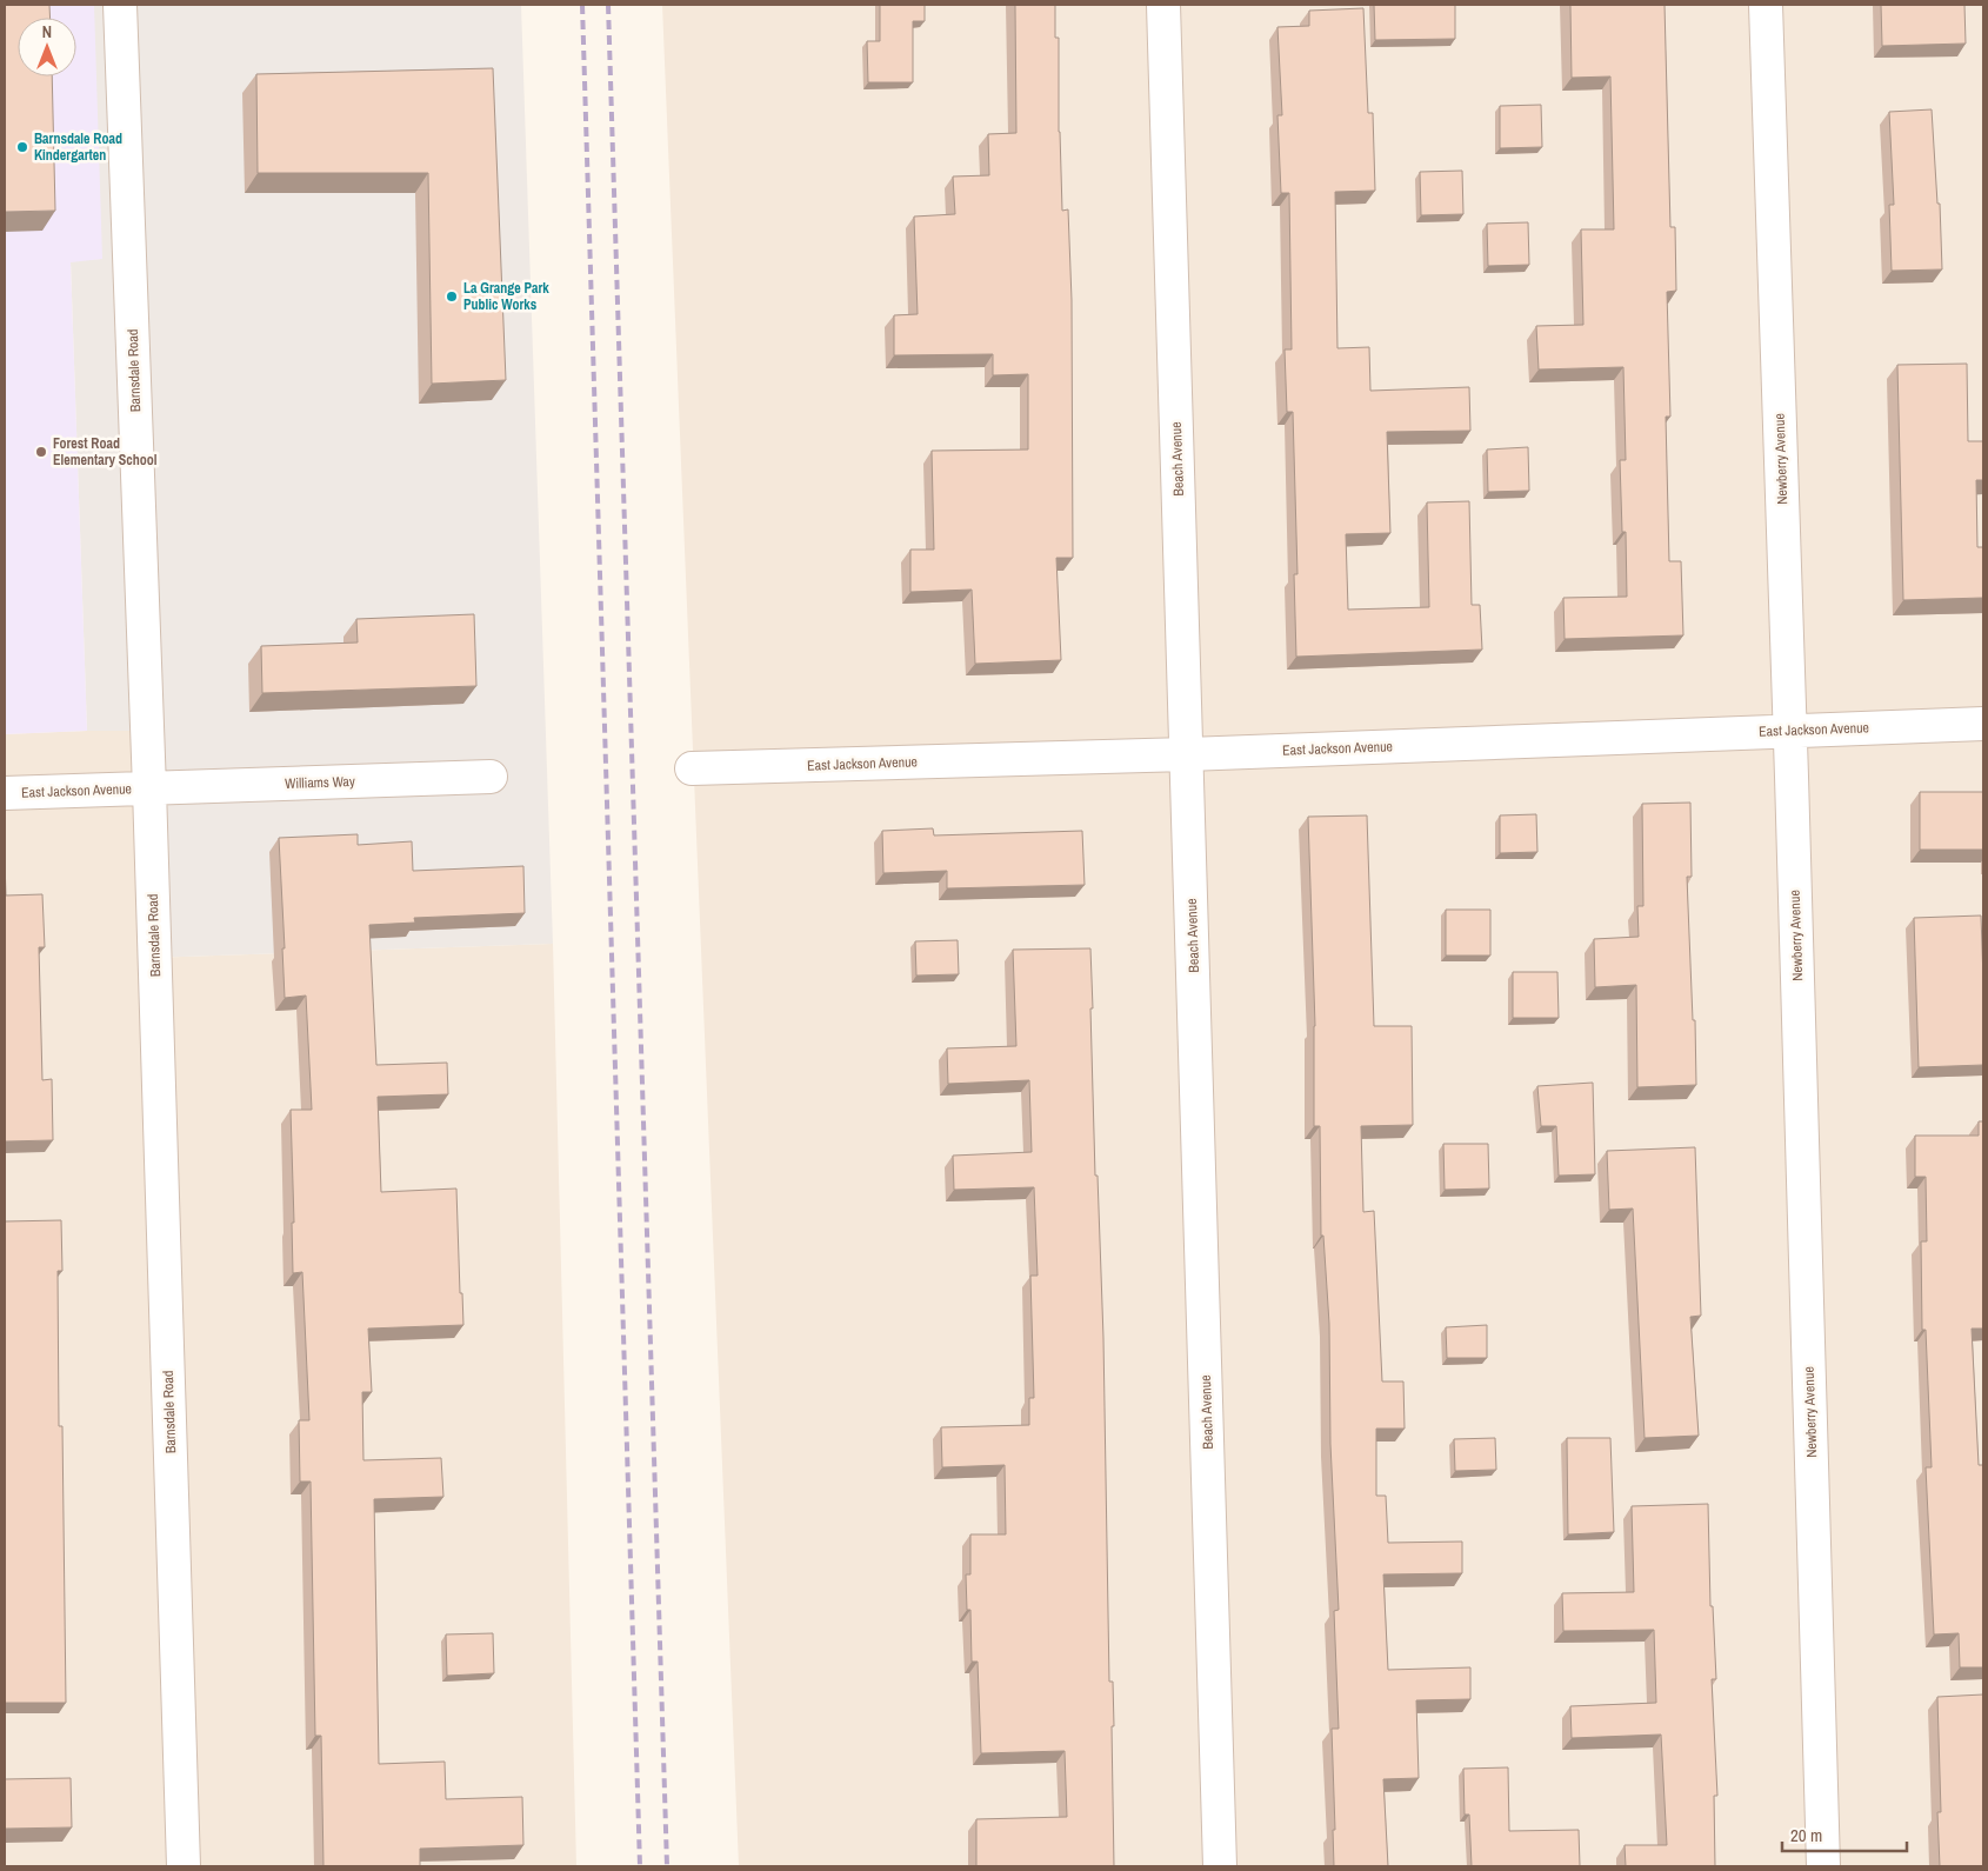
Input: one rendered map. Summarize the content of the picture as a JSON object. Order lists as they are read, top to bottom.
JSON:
{
  "streets": {
    "street": [
      "Barnsdale Road",
      "Beach Avenue",
      "Newberry Avenue",
      "East Jackson Avenue",
      "Williams Way"
    ]
  },
  "crossings": [
    ["Barnsdale Road", "East Jackson Avenue"],
    ["Barnsdale Road", "Williams Way"],
    ["Beach Avenue", "East Jackson Avenue"],
    ["Newberry Avenue", "East Jackson Avenue"],
    ["East Jackson Avenue", "Williams Way"]
  ],
  "places": ["Barnsdale Road Kindergarten", "La Grange Park Public Works", "Forest Road Elementary School"],
  "scale_bar": "20 m",
  "north": "top"
}
